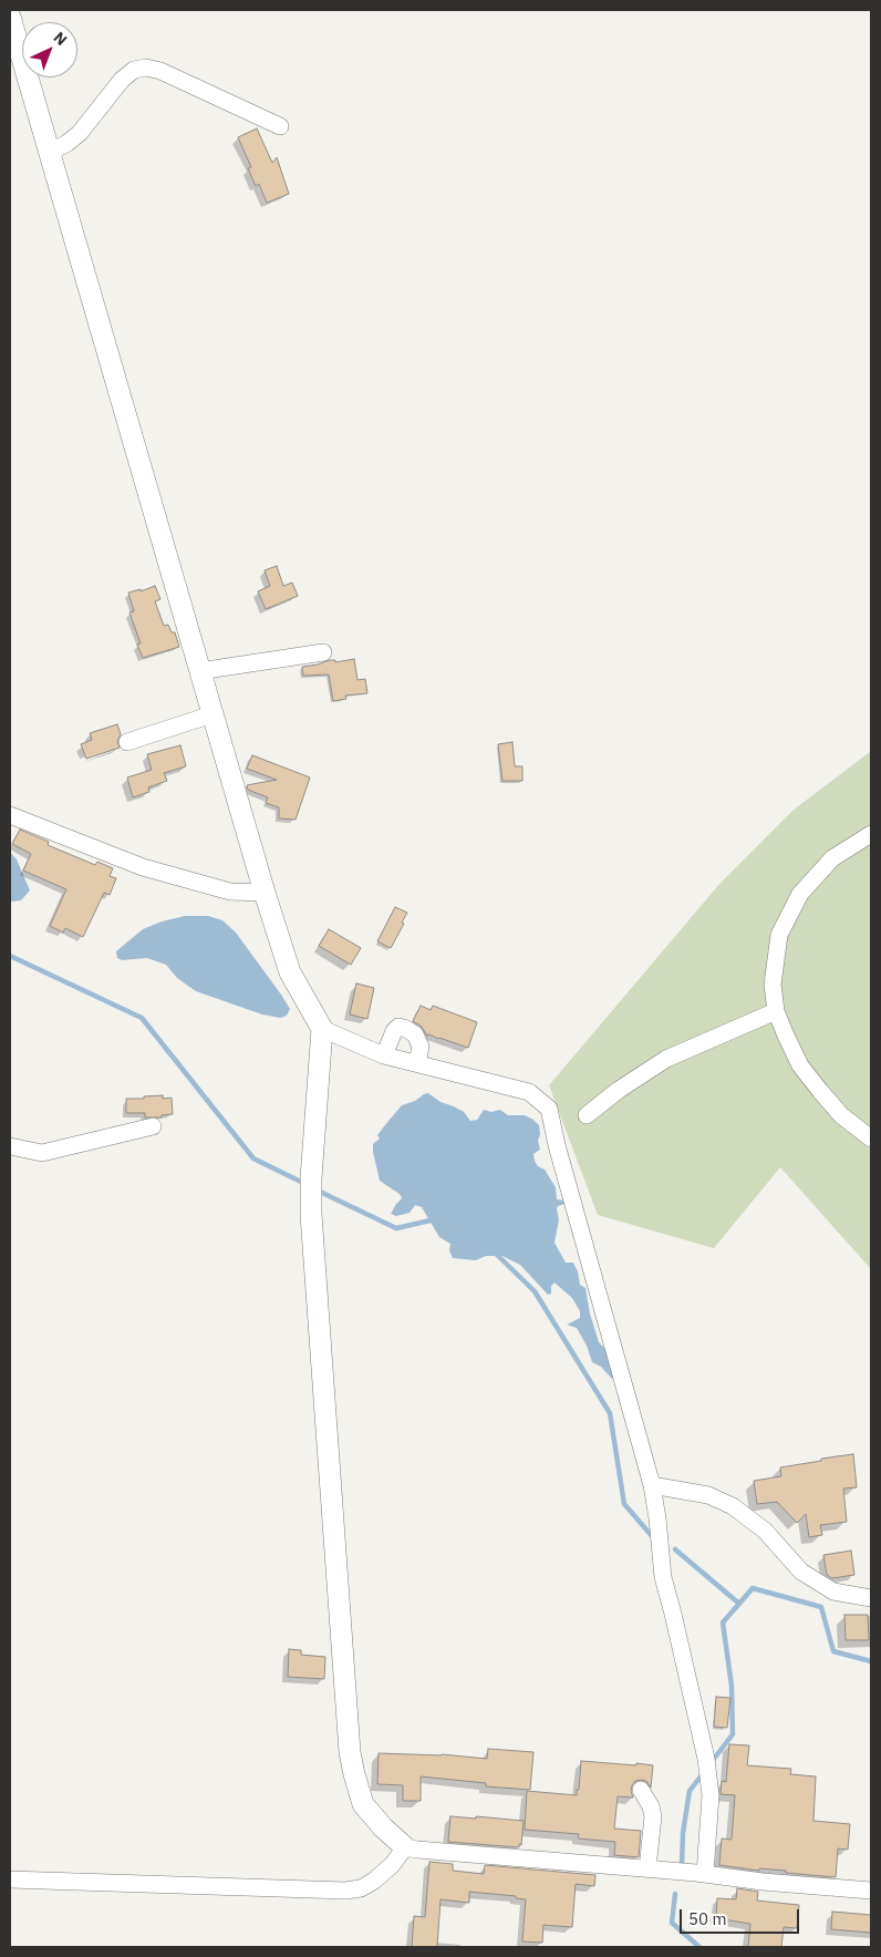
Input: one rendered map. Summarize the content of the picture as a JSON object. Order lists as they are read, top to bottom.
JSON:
{
  "scale_bar": "50 m",
  "north": "top right"
}
